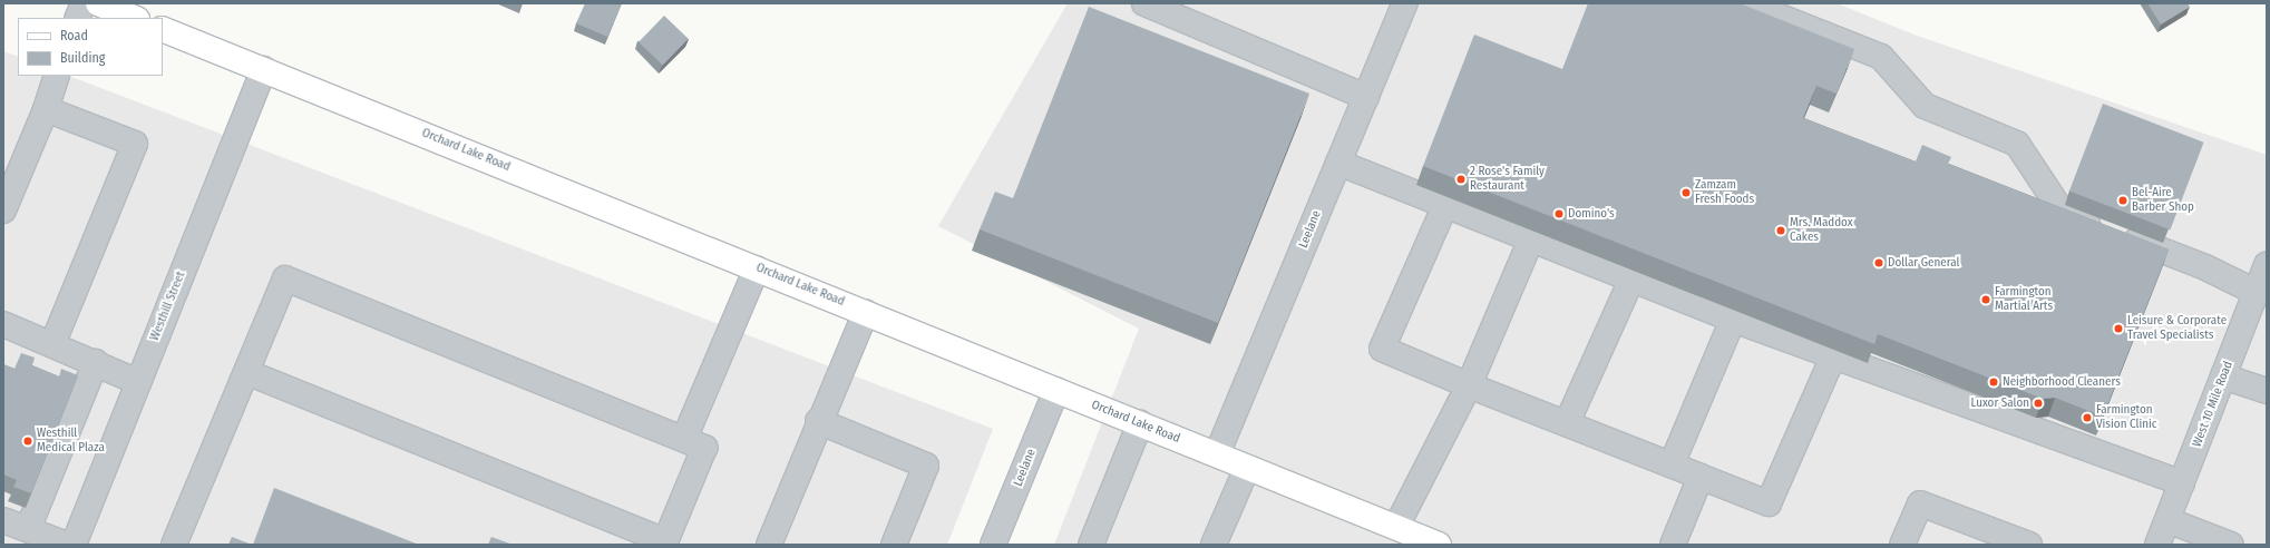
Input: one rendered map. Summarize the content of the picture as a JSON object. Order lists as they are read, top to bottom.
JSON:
{
  "streets": {
    "main road": ["Orchard Lake Road"],
    "street": ["Leelane", "Westhill Street", "West 10 Mile Road"]
  },
  "crossings": [
    ["Orchard Lake Road", "Leelane"],
    ["Orchard Lake Road", "Westhill Street"]
  ],
  "places": [
    "2 Rose's Family Restaurant",
    "Zamzam Fresh Foods",
    "Bel-Aire Barber Shop",
    "Domino's",
    "Mrs. Maddox Cakes",
    "Dollar General",
    "Farmington Martial Arts",
    "Leisure & Corporate Travel Specialists",
    "Neighborhood Cleaners",
    "Luxor Salon",
    "Farmington Vision Clinic",
    "Westhill Medical Plaza"
  ],
  "legend": ["Road", "Building"]
}
